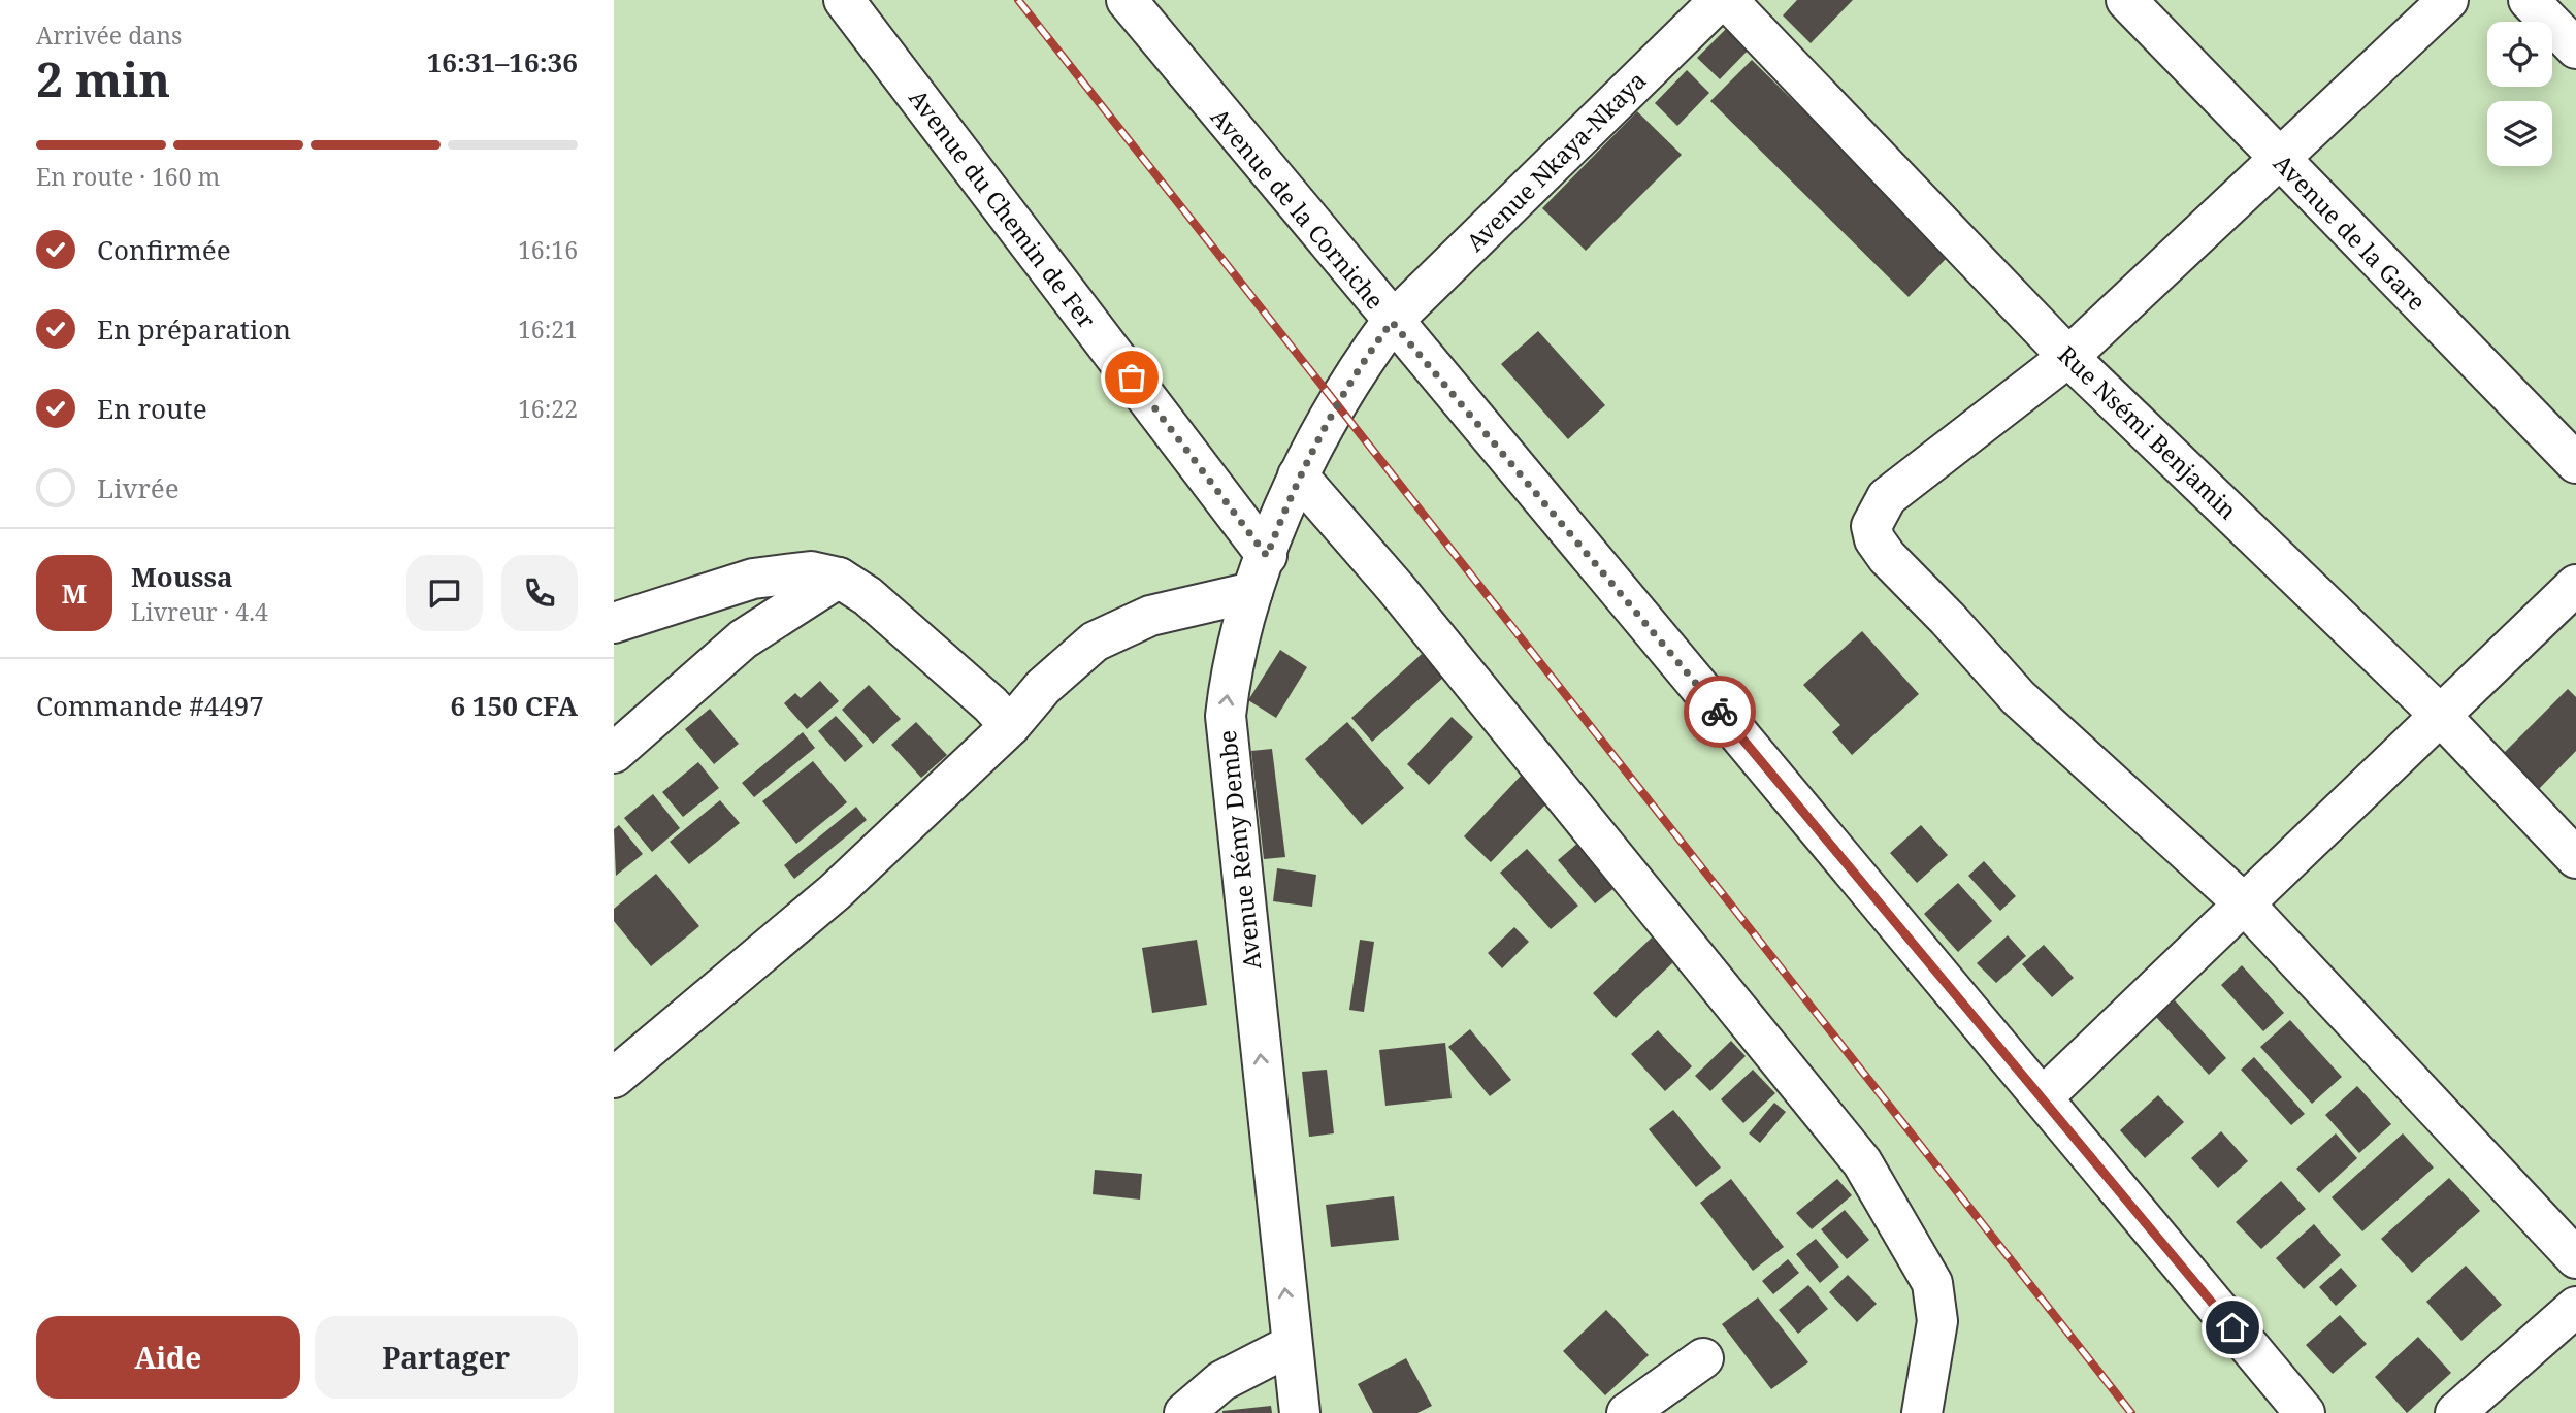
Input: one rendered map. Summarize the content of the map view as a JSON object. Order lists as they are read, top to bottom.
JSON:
{
  "streets": {
    "street": [
      "Avenue Nkaya-Nkaya",
      "Avenue du Chemin de Fer",
      "Avenue de la Corniche",
      "Avenue de la Gare",
      "Rue Nsémi Benjamin",
      "Avenue Rémy Dembe"
    ]
  },
  "crossings": [
    ["Avenue Nkaya-Nkaya", "Avenue de la Corniche"],
    ["Avenue Nkaya-Nkaya", "Avenue Rémy Dembe"],
    ["Avenue du Chemin de Fer", "Avenue Rémy Dembe"],
    ["Avenue de la Corniche", "Avenue Rémy Dembe"]
  ],
  "one_way": ["Avenue Rémy Dembe"],
  "page": {
    "heading": ["2 min", "Arrivée dans", "16:31–16:36"],
    "panel": [
      "Moussa",
      "Livreur · 4.4",
      "Commande #4497",
      "6 150 CFA"
    ],
    "bar": "En route · 160 m",
    "list": [
      ["Confirmée", "16:16"],
      ["En préparation", "16:21"],
      ["En route", "16:22"],
      "Livrée"
    ],
    "round": "M",
    "buttons": ["Aide", "Partager"]
  }
}
